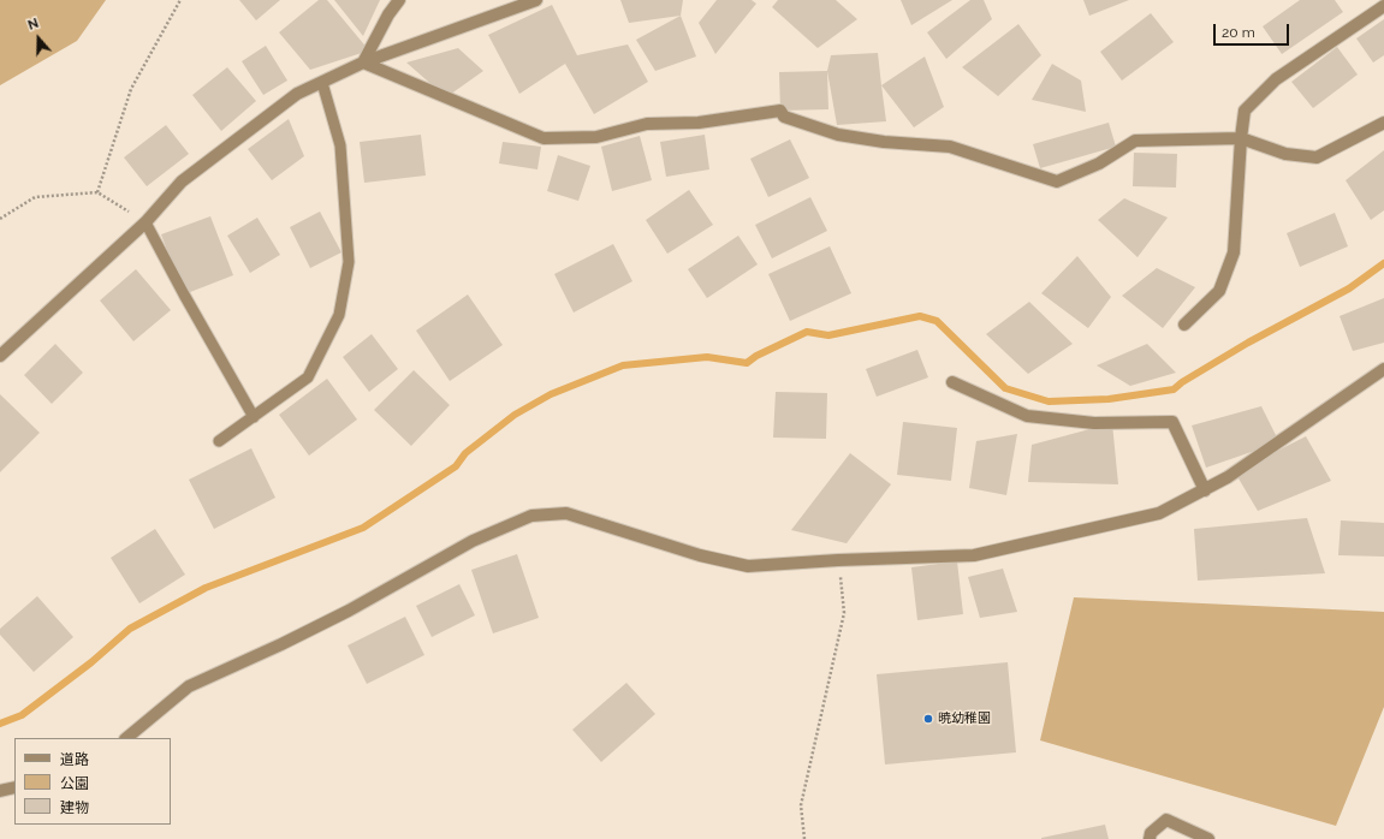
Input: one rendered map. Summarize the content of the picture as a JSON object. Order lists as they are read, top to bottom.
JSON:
{
  "places": ["暁幼稚園"],
  "legend": ["道路", "公園", "建物"],
  "scale_bar": "20 m",
  "north": "top"
}
